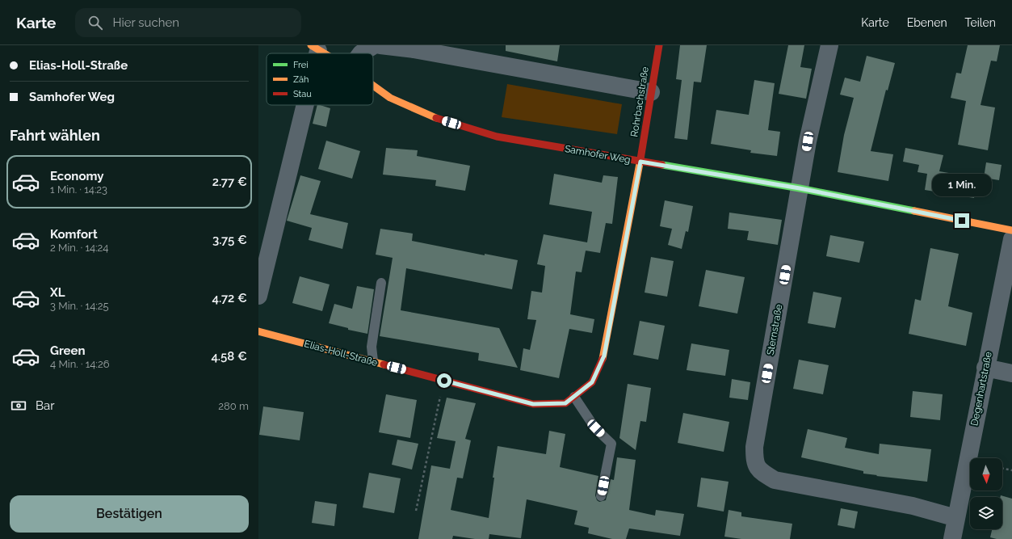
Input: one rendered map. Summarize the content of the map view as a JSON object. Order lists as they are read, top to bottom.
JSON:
{
  "streets": {
    "street": [
      "Rohrbachstraße",
      "Samhofer Weg",
      "Sternstraße",
      "Elias-Holl-Straße",
      "Degenhartstraße"
    ]
  },
  "crossings": [
    ["Rohrbachstraße", "Samhofer Weg"],
    ["Rohrbachstraße", "Elias-Holl-Straße"],
    ["Samhofer Weg", "Sternstraße"],
    ["Samhofer Weg", "Elias-Holl-Straße"],
    ["Sternstraße", "Degenhartstraße"]
  ],
  "legend": ["Frei", "Zäh", "Stau"],
  "north": "bottom",
  "page": {
    "header": "Karte",
    "search": "Hier suchen",
    "nav": ["Karte", "Ebenen", "Teilen"],
    "banner": ["Elias-Holl-Straße", "Samhofer Weg"],
    "heading": "Fahrt wählen",
    "list": [
      {
        "name": "Economy",
        "note": "1 Min. · 14:23",
        "value": "2.77 €"
      },
      {
        "name": "Komfort",
        "note": "2 Min. · 14:24",
        "value": "3.75 €"
      },
      {
        "name": "XL",
        "note": "3 Min. · 14:25",
        "value": "4.72 €"
      },
      {
        "name": "Green",
        "note": "4 Min. · 14:26",
        "value": "4.58 €"
      }
    ],
    "bubble": "1 Min.",
    "pay": ["Bar", "280 m"],
    "buttons": "Bestätigen"
  }
}
